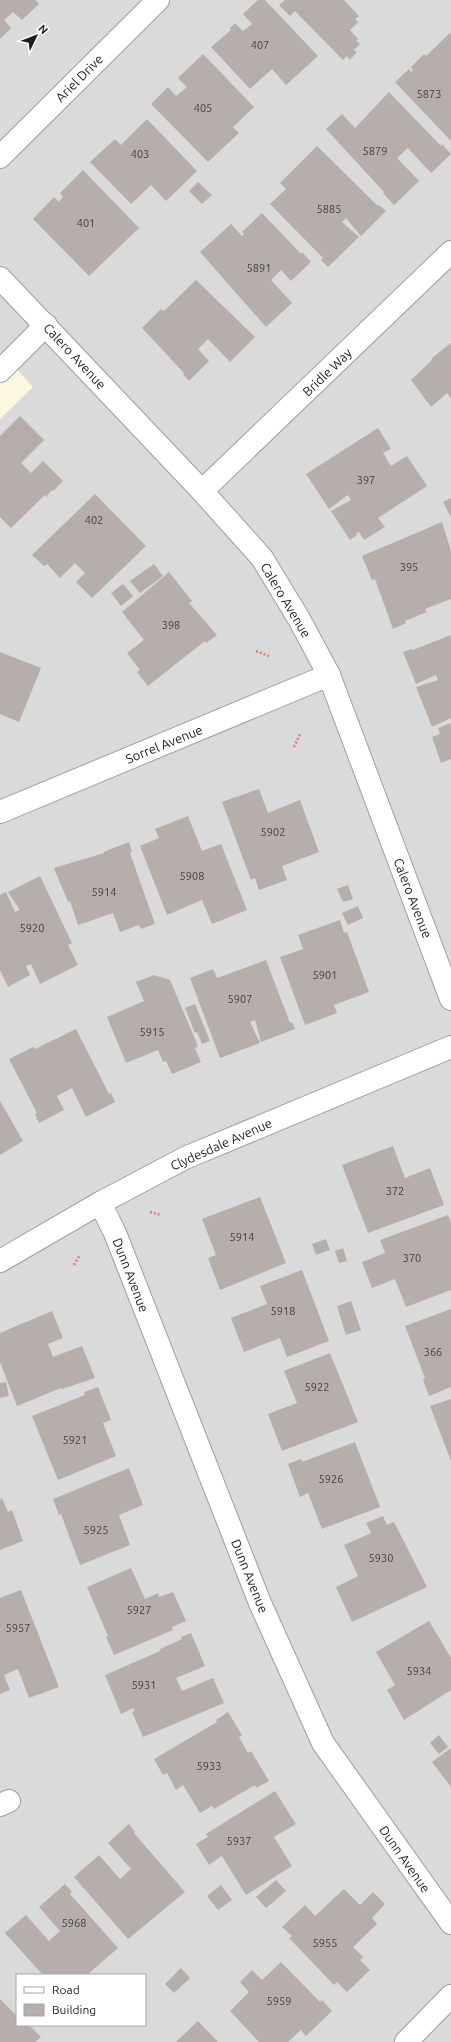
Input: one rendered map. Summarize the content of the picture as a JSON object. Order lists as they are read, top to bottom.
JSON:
{
  "streets": {
    "street": [
      "Ariel Drive",
      "Calero Avenue",
      "Bridle Way",
      "Sorrel Avenue",
      "Clydesdale Avenue",
      "Dunn Avenue"
    ]
  },
  "crossings": [
    ["Calero Avenue", "Bridle Way"],
    ["Calero Avenue", "Sorrel Avenue"],
    ["Clydesdale Avenue", "Dunn Avenue"]
  ],
  "house_numbers": [
    "407",
    "5873",
    "405",
    "5879",
    "403",
    "5885",
    "401",
    "5891",
    "397",
    "402",
    "395",
    "398",
    "5902",
    "5908",
    "5914",
    "5920",
    "5901",
    "5907",
    "5915",
    "372",
    "5914",
    "370",
    "5918",
    "366",
    "5922",
    "5921",
    "5926",
    "5925",
    "5930",
    "5927",
    "5957",
    "5934",
    "5931",
    "5933",
    "5937",
    "5968",
    "5955",
    "5959"
  ],
  "legend": ["Road", "Building"],
  "north": "top right"
}
